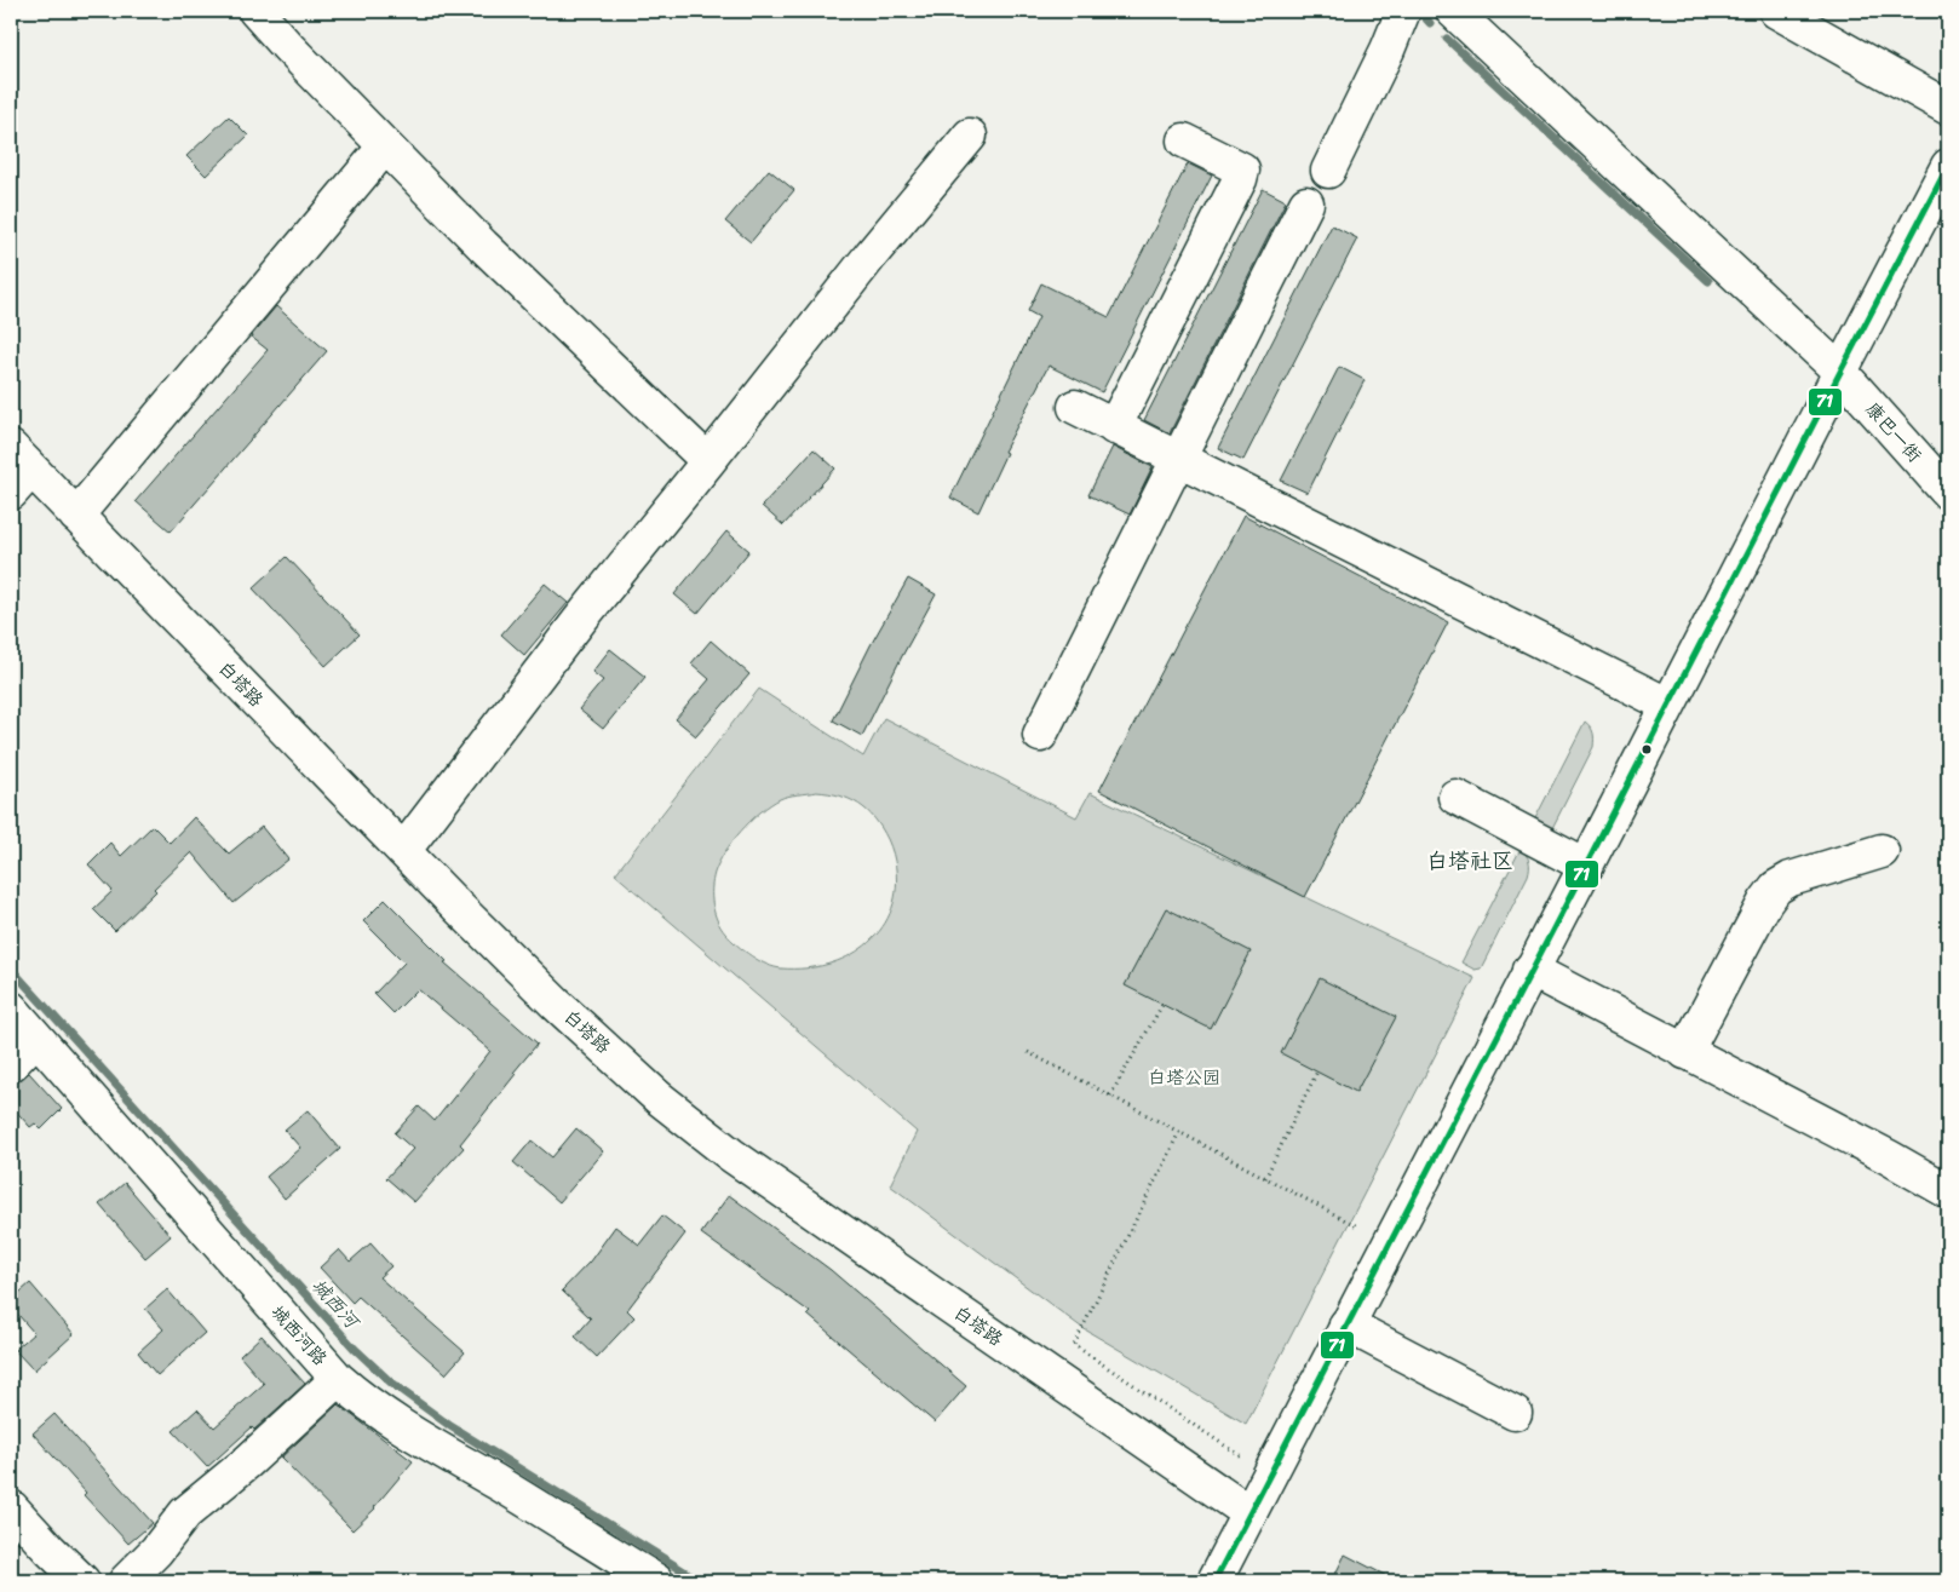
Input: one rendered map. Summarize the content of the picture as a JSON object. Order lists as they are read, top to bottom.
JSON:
{
  "streets": {
    "street": ["康巴一街", "白塔路", "城西河路"]
  },
  "districts": ["白塔社区"],
  "water": ["城西河"],
  "parks": ["白塔公园"],
  "lines": ["transit line 71"]
}
